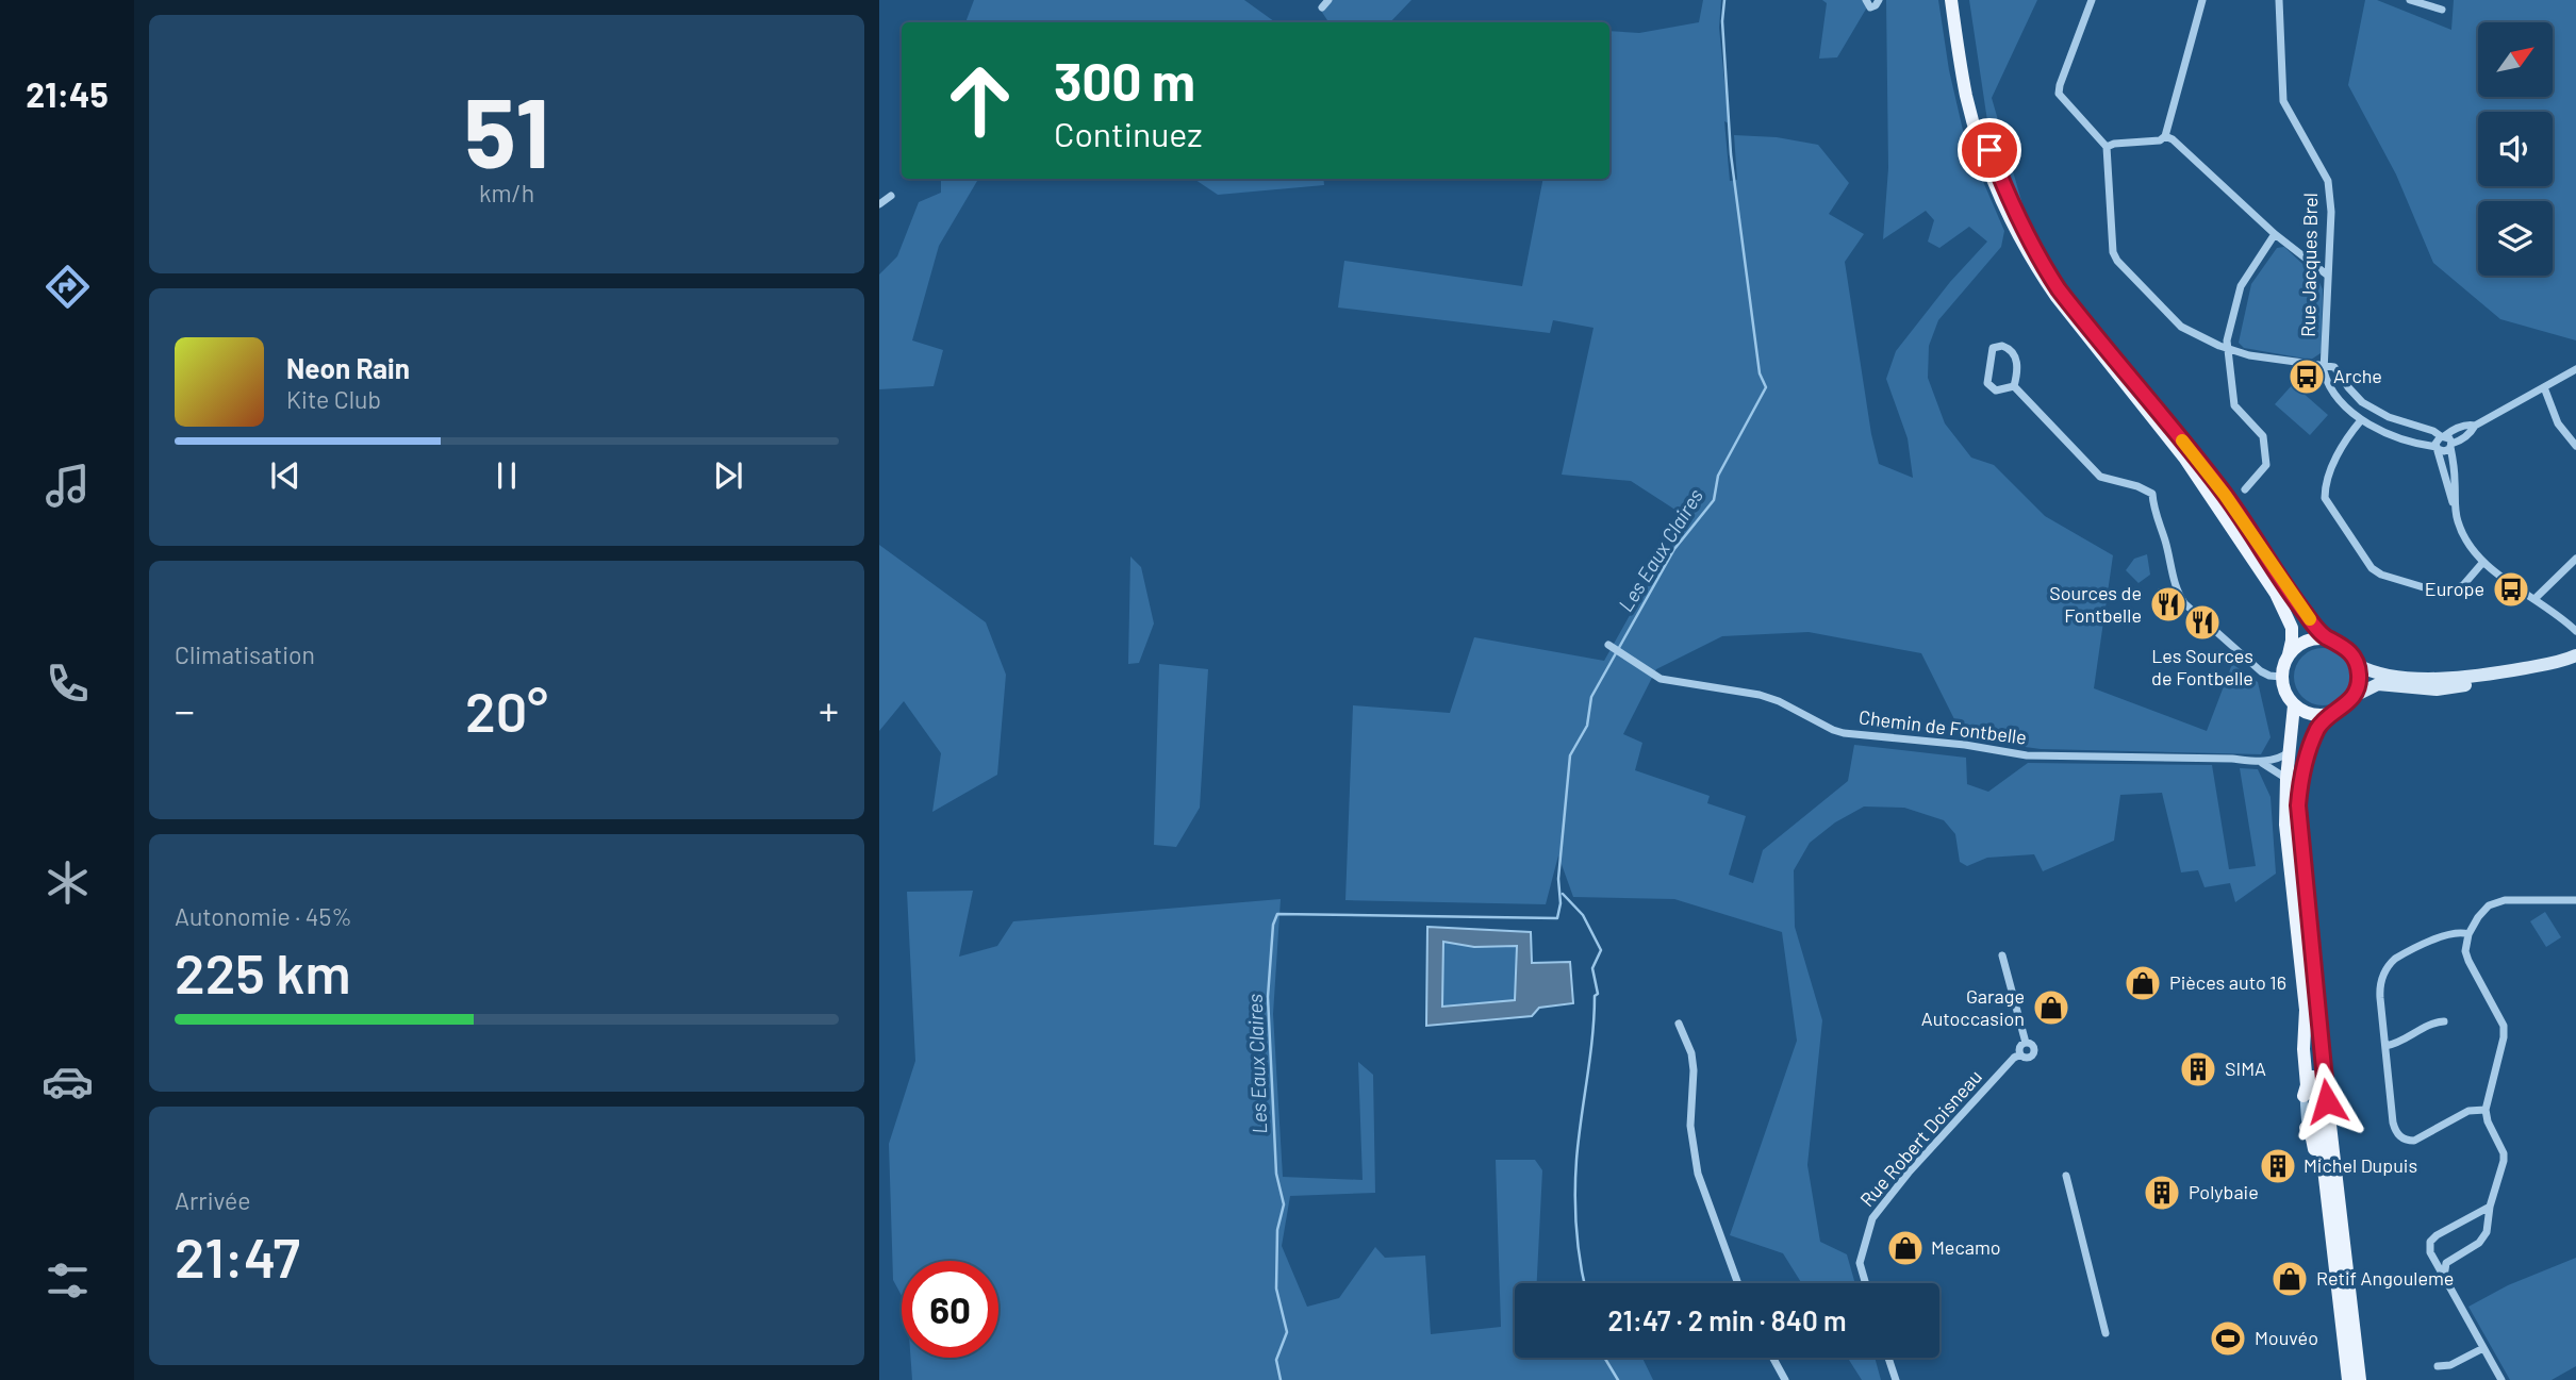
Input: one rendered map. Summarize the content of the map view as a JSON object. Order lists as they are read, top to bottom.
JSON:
{
  "streets": {
    "street": ["Rue Jacques Brel", "Chemin de Fontbelle", "Rue Robert Doisneau"]
  },
  "water": ["Les Eaux Claires"],
  "places": {
    "bus stop": ["Arche", "Europe"],
    "restaurant": ["Sources de Fontbelle", "Les Sources de Fontbelle"],
    "shop": [
      "Pièces auto 16",
      "Garage Autoccasion",
      "Mecamo",
      "Retif Angouleme"
    ],
    "building": ["SIMA", "Michel Dupuis", "Polybaie"],
    "sports": ["Mouvéo"]
  },
  "north": "top right",
  "page": {
    "tabs": "21:45",
    "tile": [
      ["51", "km/h"],
      "Climatisation",
      ["Autonomie · 45%", "225 km"],
      ["Arrivée", "21:47"]
    ],
    "turn": ["300 m", "Continuez"],
    "song": ["Neon Rain", "Kite Club"],
    "heat": ["−", "20°", "+"],
    "limit": "60",
    "trip": "21:47 · 2 min · 840 m"
  }
}
